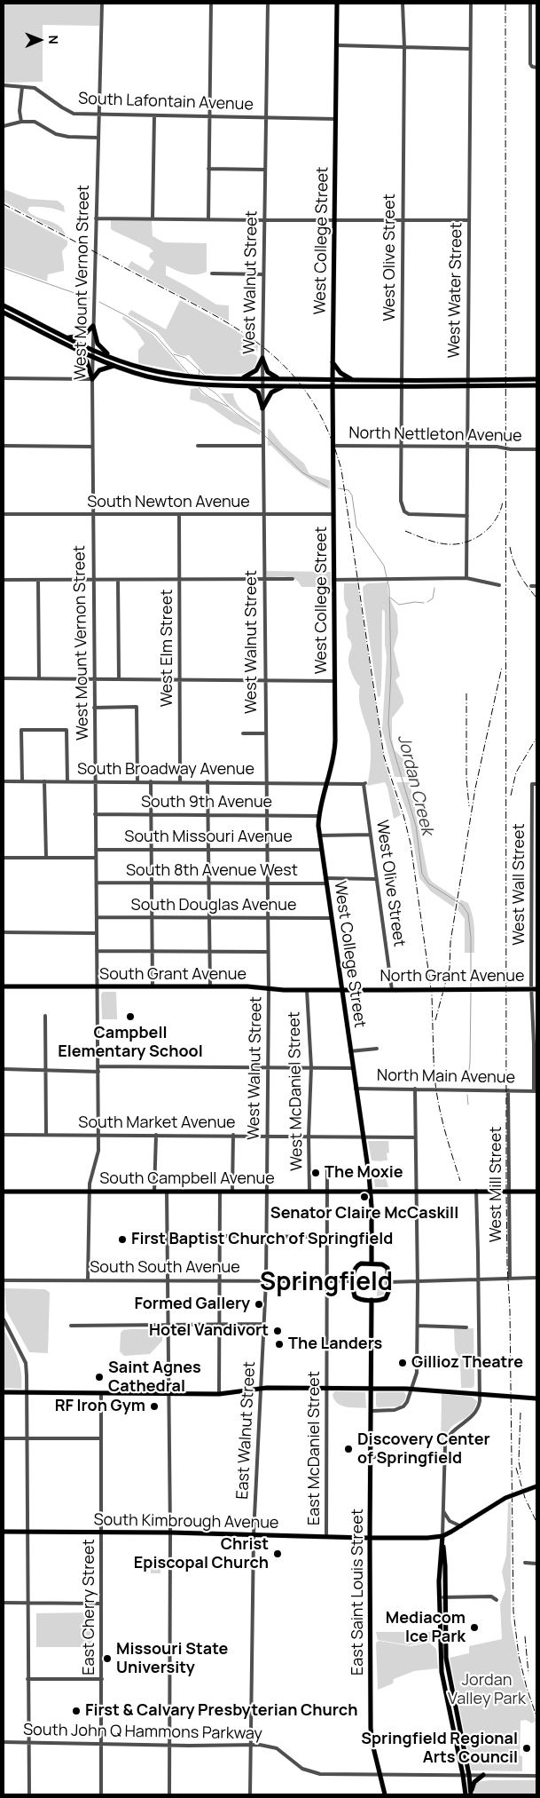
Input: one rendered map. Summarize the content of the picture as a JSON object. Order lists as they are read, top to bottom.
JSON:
{
  "streets": {
    "main road": [
      "West College Street",
      "South Grant Avenue",
      "North Grant Avenue",
      "South Campbell Avenue",
      "South Kimbrough Avenue",
      "East Saint Louis Street"
    ],
    "street": [
      "South Lafontain Avenue",
      "West Olive Street",
      "West Mount Vernon Street",
      "West Walnut Street",
      "West Water Street",
      "North Nettleton Avenue",
      "South Newton Avenue",
      "West Elm Street",
      "South Broadway Avenue",
      "South 9th Avenue",
      "South Missouri Avenue",
      "South 8th Avenue West",
      "West Wall Street",
      "South Douglas Avenue",
      "North Main Avenue",
      "West McDaniel Street",
      "South Market Avenue",
      "West Mill Street",
      "South South Avenue",
      "East Walnut Street",
      "East McDaniel Street",
      "East Cherry Street",
      "South John Q Hammons Parkway"
    ]
  },
  "crossings": [
    ["South Lafontain Avenue", "West College Street"],
    ["South Lafontain Avenue", "West Mount Vernon Street"],
    ["South Lafontain Avenue", "West Walnut Street"],
    ["West College Street", "North Nettleton Avenue"],
    ["West College Street", "South Newton Avenue"],
    ["West College Street", "South Broadway Avenue"],
    ["West College Street", "South 9th Avenue"],
    ["West College Street", "South Missouri Avenue"],
    ["West College Street", "South 8th Avenue West"],
    ["West College Street", "South Douglas Avenue"],
    ["West College Street", "South Grant Avenue"],
    ["West College Street", "North Grant Avenue"],
    ["West College Street", "North Main Avenue"],
    ["West College Street", "South Market Avenue"],
    ["West College Street", "South Campbell Avenue"],
    ["West College Street", "South South Avenue"],
    ["West College Street", "East Saint Louis Street"],
    ["West Olive Street", "West Water Street"],
    ["West Olive Street", "North Nettleton Avenue"],
    ["West Olive Street", "South Broadway Avenue"],
    ["West Olive Street", "South 8th Avenue West"],
    ["West Olive Street", "North Grant Avenue"],
    ["West Mount Vernon Street", "South Newton Avenue"],
    ["West Mount Vernon Street", "South Broadway Avenue"],
    ["West Mount Vernon Street", "South 9th Avenue"],
    ["West Mount Vernon Street", "South Missouri Avenue"],
    ["West Mount Vernon Street", "South 8th Avenue West"],
    ["West Mount Vernon Street", "South Douglas Avenue"],
    ["West Mount Vernon Street", "South Grant Avenue"],
    ["West Mount Vernon Street", "South Market Avenue"],
    ["West Mount Vernon Street", "South Campbell Avenue"],
    ["West Mount Vernon Street", "South South Avenue"],
    ["West Walnut Street", "South Newton Avenue"],
    ["West Walnut Street", "South Broadway Avenue"],
    ["West Walnut Street", "South 9th Avenue"],
    ["West Walnut Street", "South Missouri Avenue"],
    ["West Walnut Street", "South 8th Avenue West"],
    ["West Walnut Street", "South Douglas Avenue"],
    ["West Walnut Street", "South Grant Avenue"],
    ["West Walnut Street", "South Market Avenue"],
    ["West Walnut Street", "South Campbell Avenue"],
    ["West Walnut Street", "South South Avenue"],
    ["West Walnut Street", "East Walnut Street"],
    ["West Water Street", "North Nettleton Avenue"],
    ["South Newton Avenue", "West Elm Street"],
    ["West Elm Street", "South Broadway Avenue"],
    ["West Wall Street", "North Main Avenue"],
    ["South Grant Avenue", "North Grant Avenue"],
    ["South Grant Avenue", "West McDaniel Street"],
    ["North Main Avenue", "West Mill Street"],
    ["West McDaniel Street", "South Market Avenue"],
    ["West McDaniel Street", "South Campbell Avenue"],
    ["West McDaniel Street", "South South Avenue"],
    ["West McDaniel Street", "East McDaniel Street"],
    ["South Campbell Avenue", "West Mill Street"],
    ["South South Avenue", "East Walnut Street"],
    ["South South Avenue", "East McDaniel Street"],
    ["South South Avenue", "East Saint Louis Street"],
    ["East Walnut Street", "South Kimbrough Avenue"],
    ["East Walnut Street", "South John Q Hammons Parkway"],
    ["East McDaniel Street", "South Kimbrough Avenue"],
    ["South Kimbrough Avenue", "East Saint Louis Street"],
    ["South Kimbrough Avenue", "East Cherry Street"],
    ["East Saint Louis Street", "South John Q Hammons Parkway"],
    ["East Cherry Street", "South John Q Hammons Parkway"]
  ],
  "districts": ["Springfield"],
  "water": ["Jordan Creek"],
  "parks": ["Jordan Valley Park"],
  "places": [
    "Campbell Elementary School",
    "The Moxie",
    "Senator Claire McCaskill",
    "First Baptist Church of Springfield",
    "Formed Gallery",
    "Hotel Vandivort",
    "The Landers",
    "Gillioz Theatre",
    "Saint Agnes Cathedral",
    "RF Iron Gym",
    "Discovery Center of Springfield",
    "Christ Episcopal Church",
    "Mediacom Ice Park",
    "Missouri State University",
    "First & Calvary Presbyterian Church",
    "Springfield Regional Arts Council"
  ],
  "north": "right"
}
